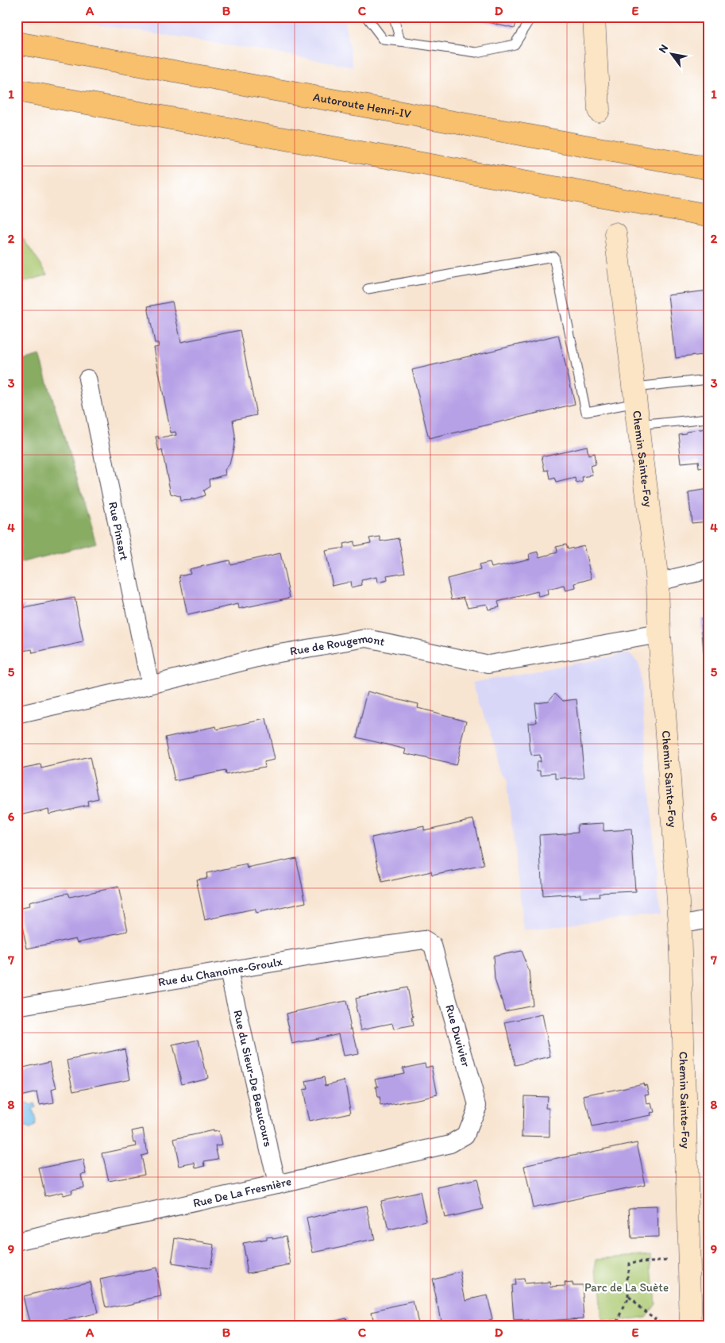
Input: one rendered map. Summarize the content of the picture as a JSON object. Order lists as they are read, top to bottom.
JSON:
{
  "streets": {
    "highway": ["Autoroute Henri-IV"],
    "main road": ["Chemin Sainte-Foy"],
    "street": [
      "Rue Pinsart",
      "Rue de Rougemont",
      "Rue du Chanoine-Groulx",
      "Rue Duvivier",
      "Rue du Sieur-De Beaucours",
      "Rue De La Fresnière"
    ]
  },
  "crossings": [
    ["Chemin Sainte-Foy", "Rue de Rougemont"],
    ["Rue Pinsart", "Rue de Rougemont"],
    ["Rue du Chanoine-Groulx", "Rue Duvivier"],
    ["Rue du Chanoine-Groulx", "Rue du Sieur-De Beaucours"],
    ["Rue Duvivier", "Rue De La Fresnière"],
    ["Rue du Sieur-De Beaucours", "Rue De La Fresnière"]
  ],
  "parks": ["Parc de La Suète"],
  "north": "top left",
  "grid": {
    "columns": [
      "A",
      "B",
      "C",
      "D",
      "E"
    ],
    "rows": [
      "1",
      "2",
      "3",
      "4",
      "5",
      "6",
      "7",
      "8",
      "9"
    ]
  }
}
